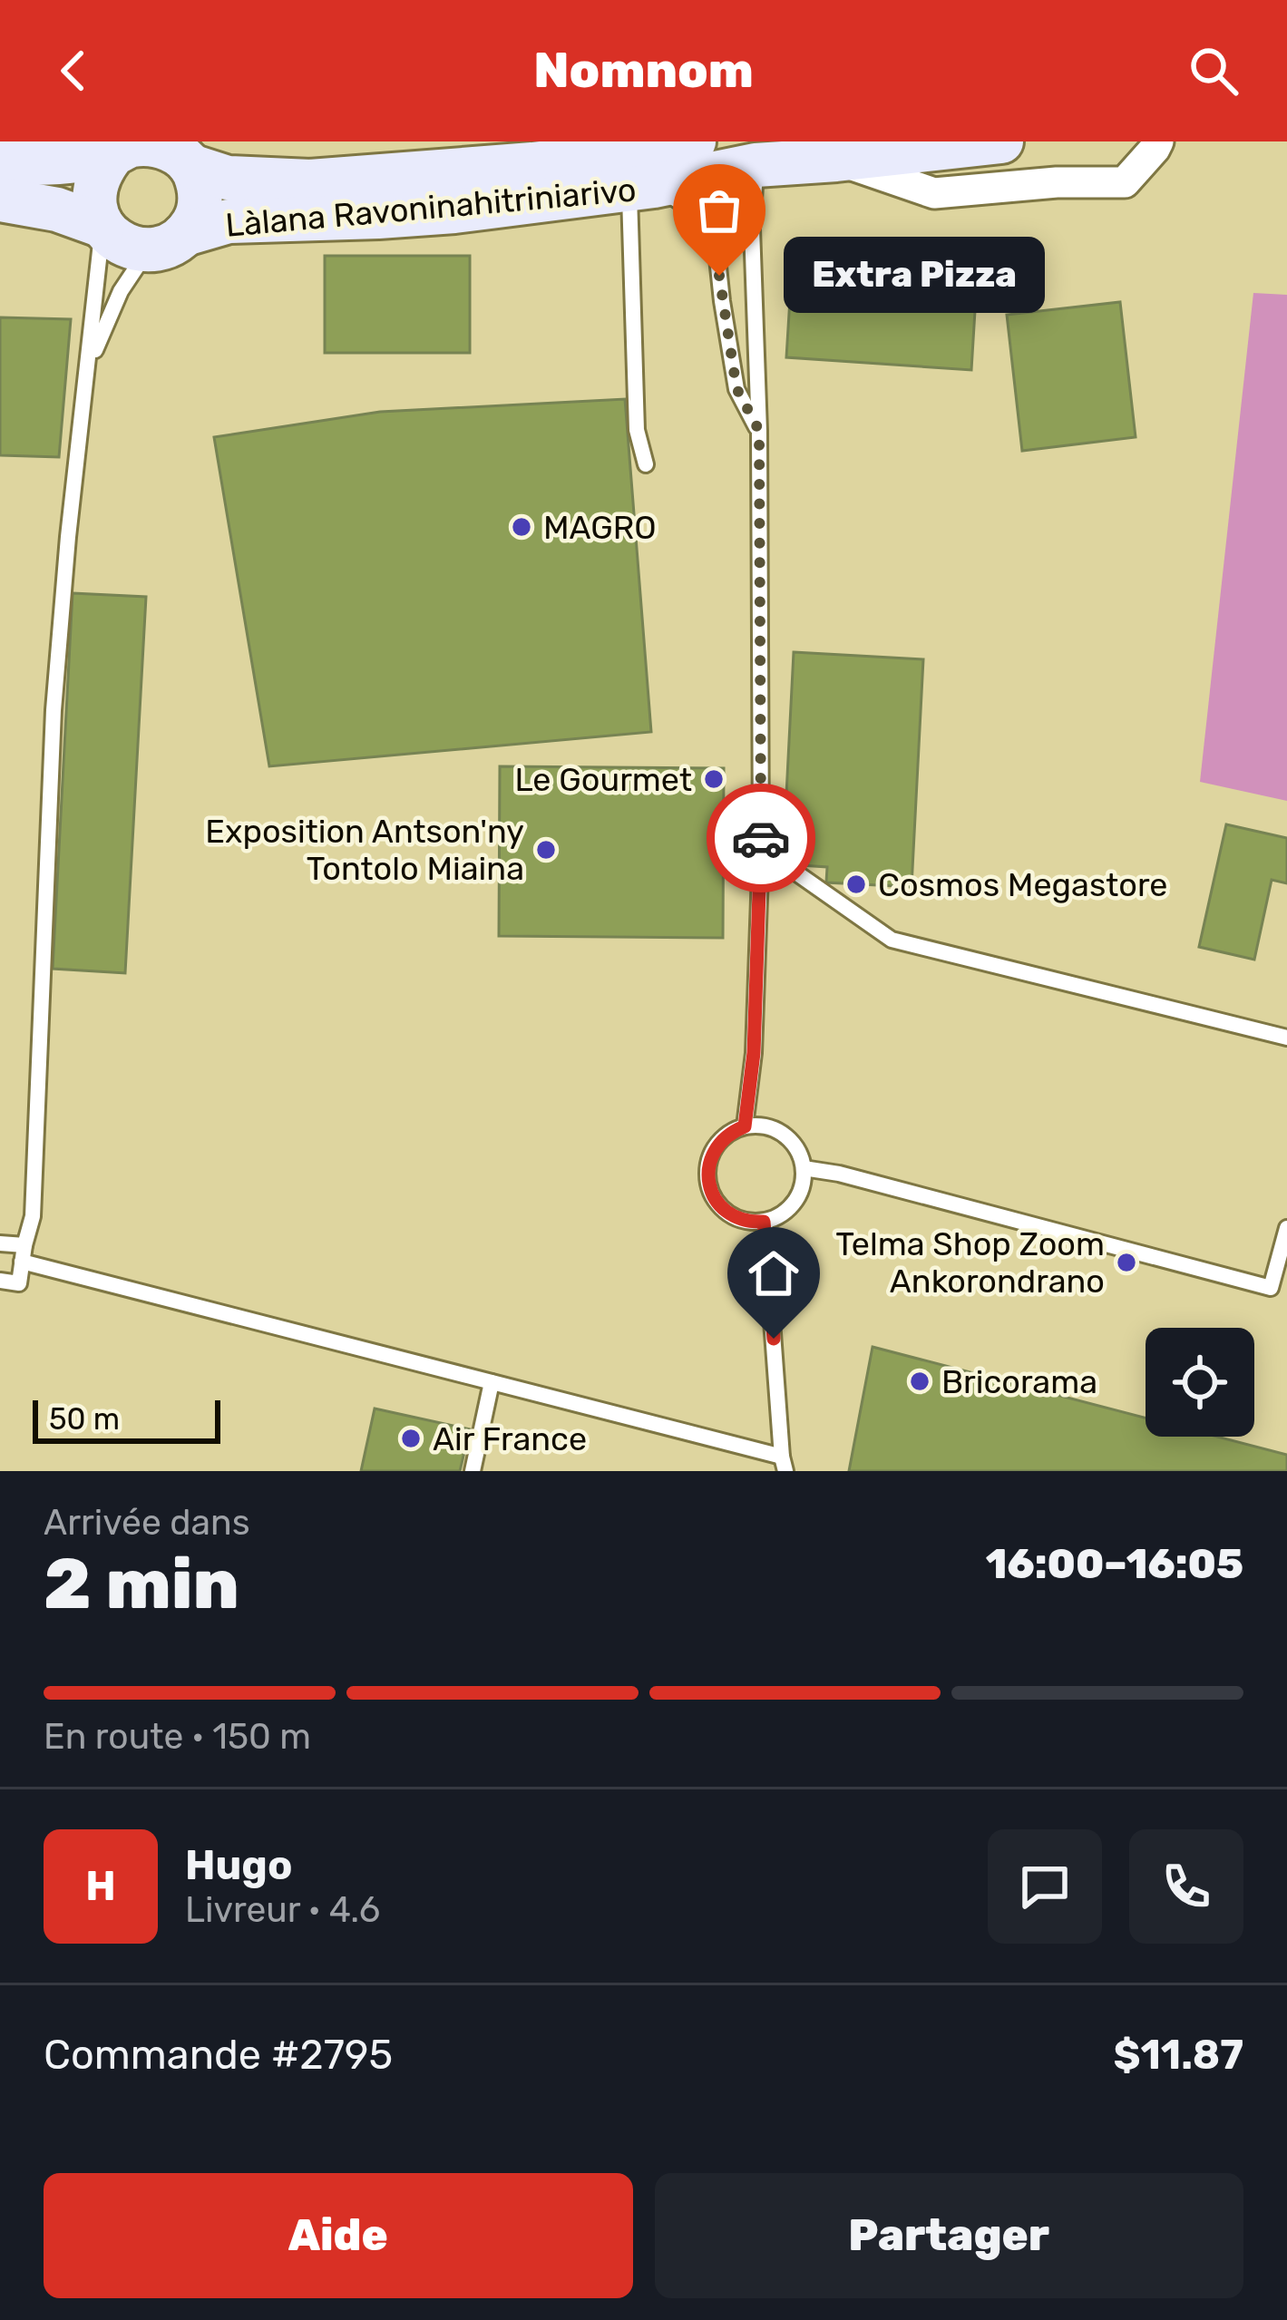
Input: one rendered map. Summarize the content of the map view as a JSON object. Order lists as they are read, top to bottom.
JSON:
{
  "streets": {
    "main road": ["Làlana Ravoninahitriniarivo"]
  },
  "places": [
    "Extra Pizza",
    "MAGRO",
    "Le Gourmet",
    "Exposition Antson'ny Tontolo Miaina",
    "Cosmos Megastore",
    "Telma Shop Zoom Ankorondrano",
    "Bricorama",
    "Air France"
  ],
  "scale_bar": "50 m",
  "page": {
    "header": "Nomnom",
    "bubble": "Extra Pizza",
    "scale": "50 m",
    "heading": ["2 min", "Arrivée dans", "16:00–16:05"],
    "panel": [
      "Hugo",
      "Livreur · 4.6",
      "Commande #2795",
      "$11.87"
    ],
    "bar": "En route · 150 m",
    "round": "H",
    "buttons": ["Aide", "Partager"]
  }
}
